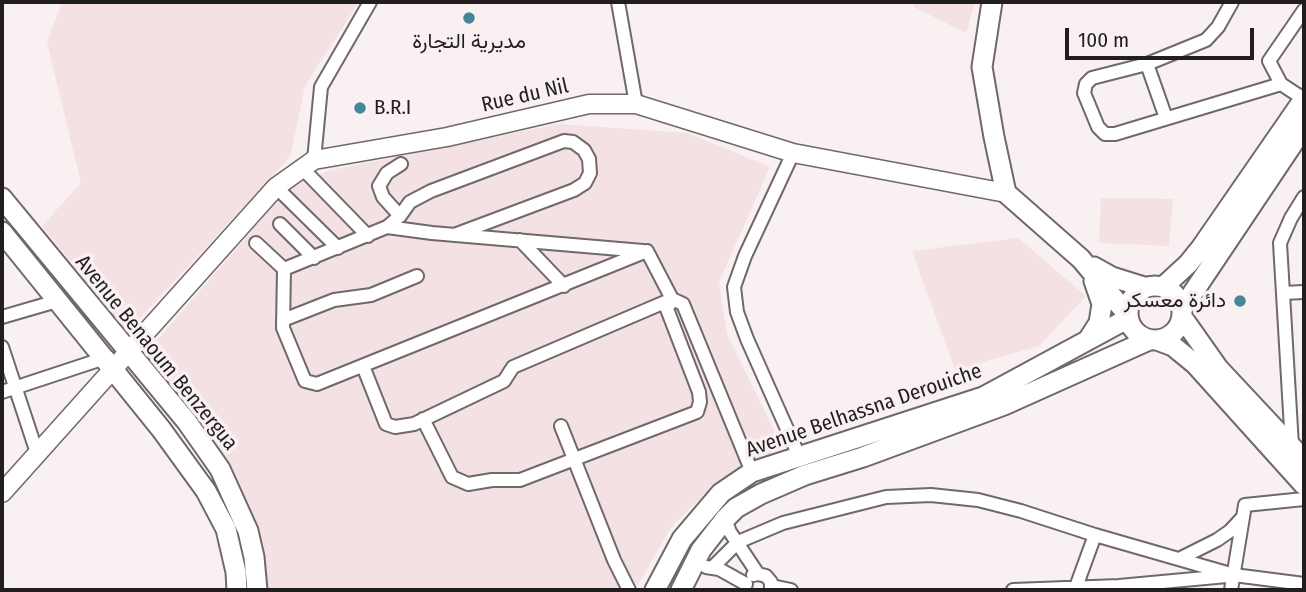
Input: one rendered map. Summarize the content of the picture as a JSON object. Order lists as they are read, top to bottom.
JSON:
{
  "streets": {
    "main road": ["Avenue Benaoum Benzergua", "Avenue Belhassna Derouiche"],
    "street": ["Rue du Nil"]
  },
  "crossings": [
    ["Rue du Nil", "Avenue Benaoum Benzergua"]
  ],
  "places": ["مديرية التجارة", "B.R.I", "دائرة معسكر"],
  "scale_bar": "100 m"
}
